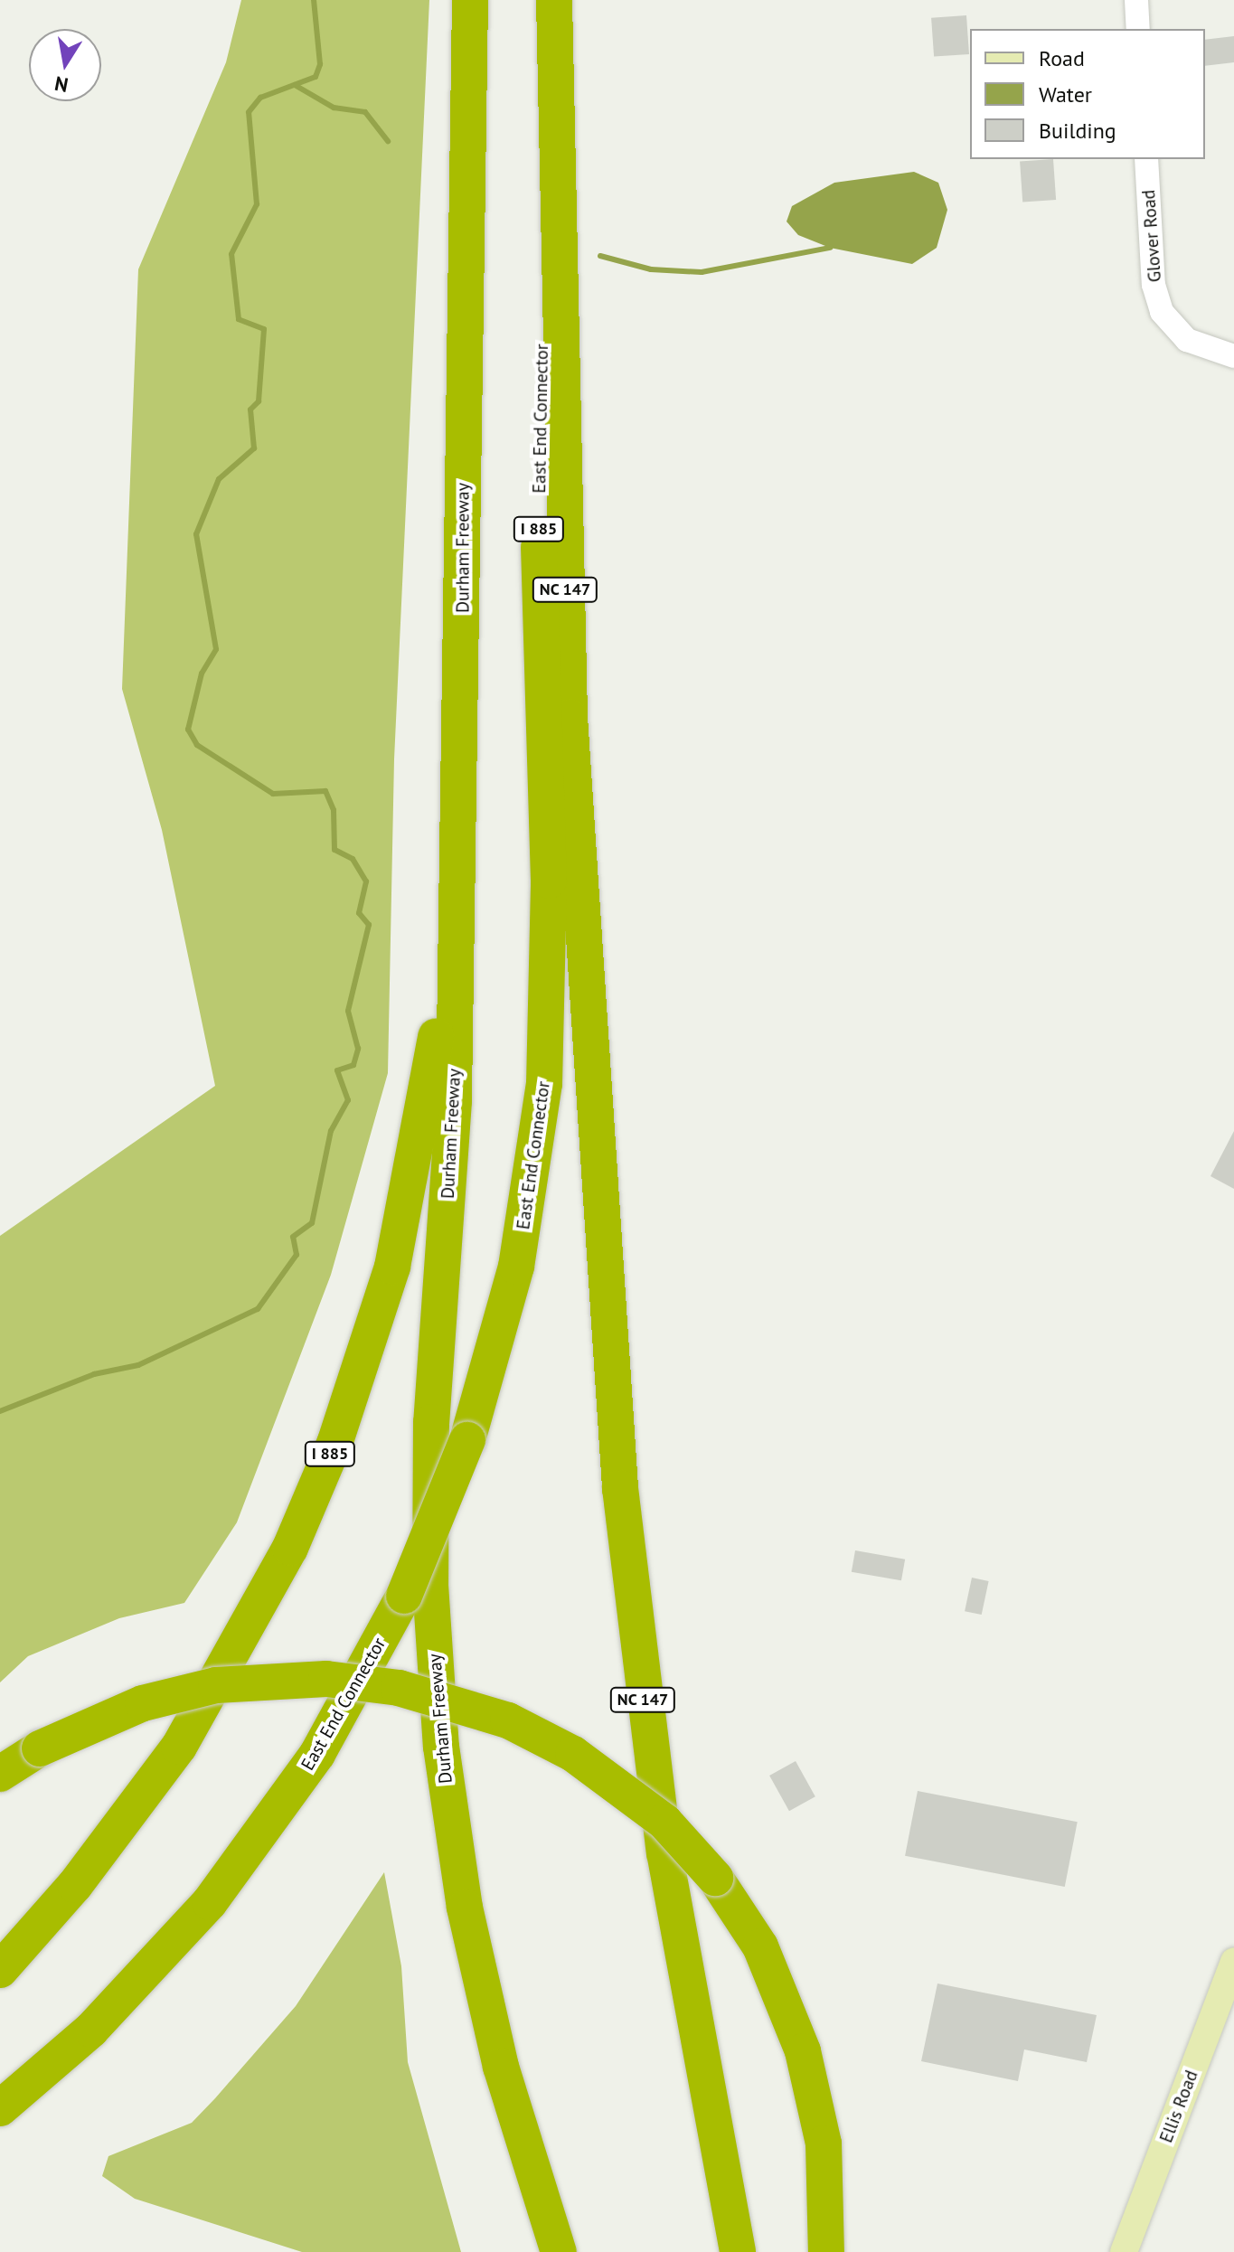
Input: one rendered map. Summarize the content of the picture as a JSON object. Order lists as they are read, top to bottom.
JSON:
{
  "streets": {
    "highway": [
      "East End Connector",
      "I 885",
      "Durham Freeway",
      "NC 147"
    ],
    "main road": ["Ellis Road"],
    "street": ["Glover Road"]
  },
  "crossings": [
    ["East End Connector", "I 885"],
    ["East End Connector", "NC 147"],
    ["I 885", "Durham Freeway"],
    ["I 885", "NC 147"]
  ],
  "legend": ["Road", "Water", "Building"],
  "north": "bottom"
}
